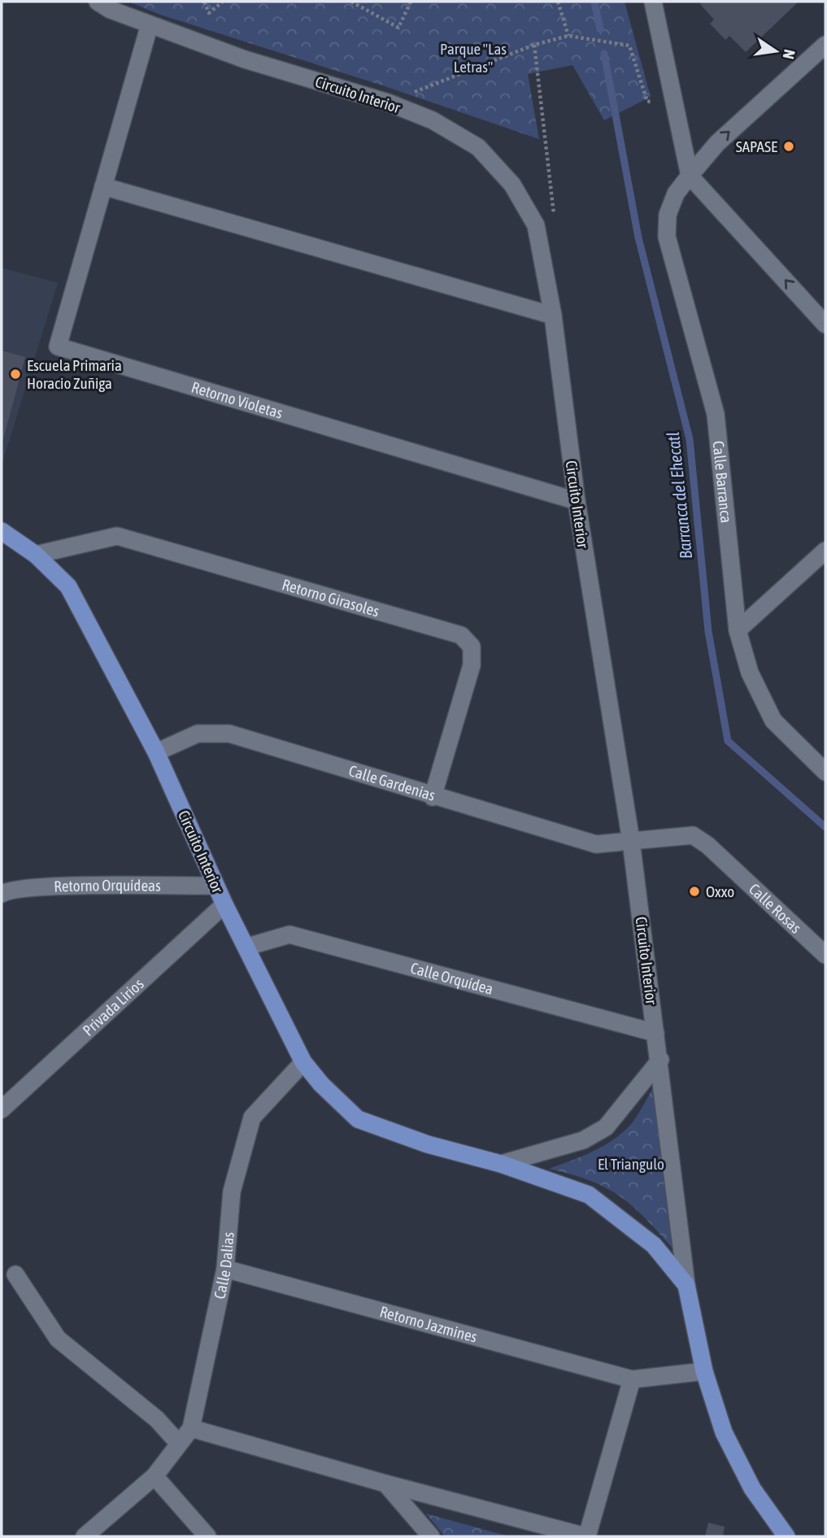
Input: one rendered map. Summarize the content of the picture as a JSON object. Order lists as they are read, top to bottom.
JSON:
{
  "streets": {
    "main road": ["Circuito Interior"],
    "street": [
      "Retorno Violetas",
      "Calle Barranca",
      "Retorno Girasoles",
      "Calle Gardenias",
      "Retorno Orquídeas",
      "Calle Rosas",
      "Calle Orquídea",
      "Privada Lirios",
      "Calle Dalias",
      "Retorno Jazmines"
    ]
  },
  "crossings": [
    ["Circuito Interior", "Retorno Violetas"],
    ["Circuito Interior", "Retorno Girasoles"],
    ["Circuito Interior", "Calle Gardenias"],
    ["Circuito Interior", "Retorno Orquídeas"],
    ["Circuito Interior", "Calle Rosas"],
    ["Circuito Interior", "Calle Orquídea"],
    ["Circuito Interior", "Privada Lirios"],
    ["Circuito Interior", "Calle Dalias"],
    ["Circuito Interior", "Retorno Jazmines"],
    ["Retorno Girasoles", "Calle Gardenias"],
    ["Calle Gardenias", "Calle Rosas"],
    ["Calle Dalias", "Retorno Jazmines"]
  ],
  "water": ["Barranca del Ehecatl"],
  "parks": ["Parque \"Las Letras\"", "El Triangulo"],
  "places": ["SAPASE", "Escuela Primaria Horacio Zuñiga", "Oxxo"],
  "north": "right"
}
